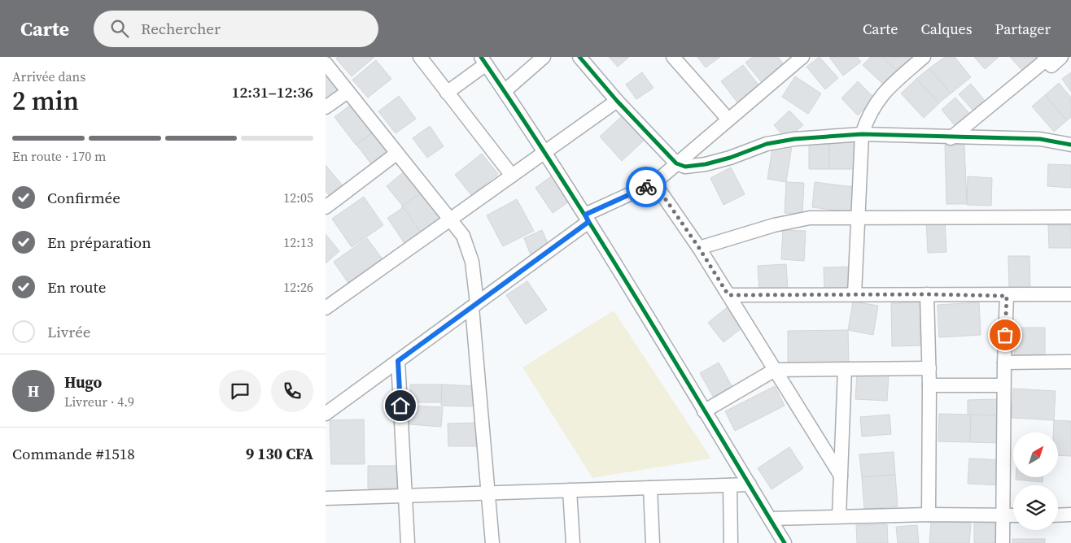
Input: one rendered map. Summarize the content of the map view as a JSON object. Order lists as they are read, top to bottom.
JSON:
{
  "north": "top right",
  "page": {
    "header": "Carte",
    "search": "Rechercher",
    "nav": ["Carte", "Calques", "Partager"],
    "heading": ["2 min", "Arrivée dans", "12:31–12:36"],
    "panel": [
      "Hugo",
      "Livreur · 4.9",
      "Commande #1518",
      "9 130 CFA"
    ],
    "bar": "En route · 170 m",
    "list": [
      ["Confirmée", "12:05"],
      ["En préparation", "12:13"],
      ["En route", "12:26"],
      "Livrée"
    ],
    "round": "H"
  }
}
